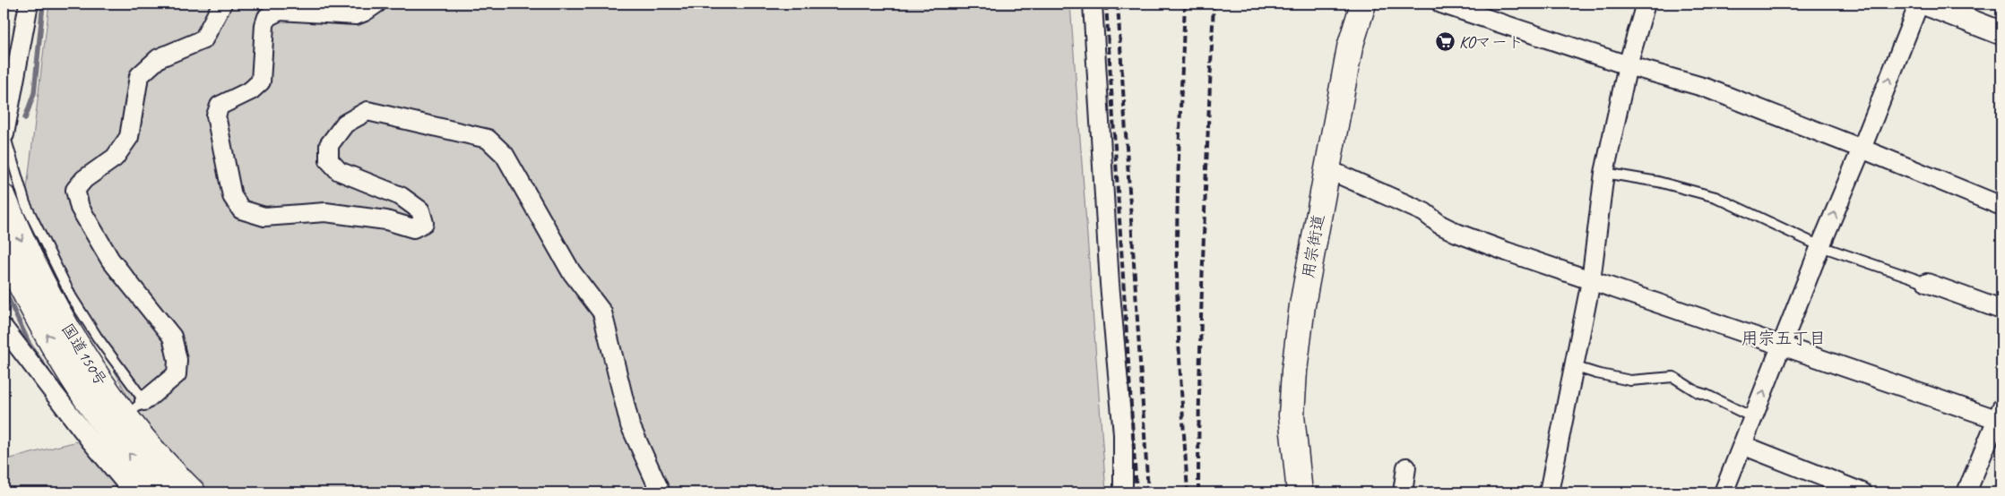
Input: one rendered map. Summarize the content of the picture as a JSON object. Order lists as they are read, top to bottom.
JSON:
{
  "streets": {
    "main road": ["用宗街道", "国道150号"]
  },
  "districts": ["用宗五丁目"],
  "places": {
    "supermarket": ["KOマート"]
  }
}
